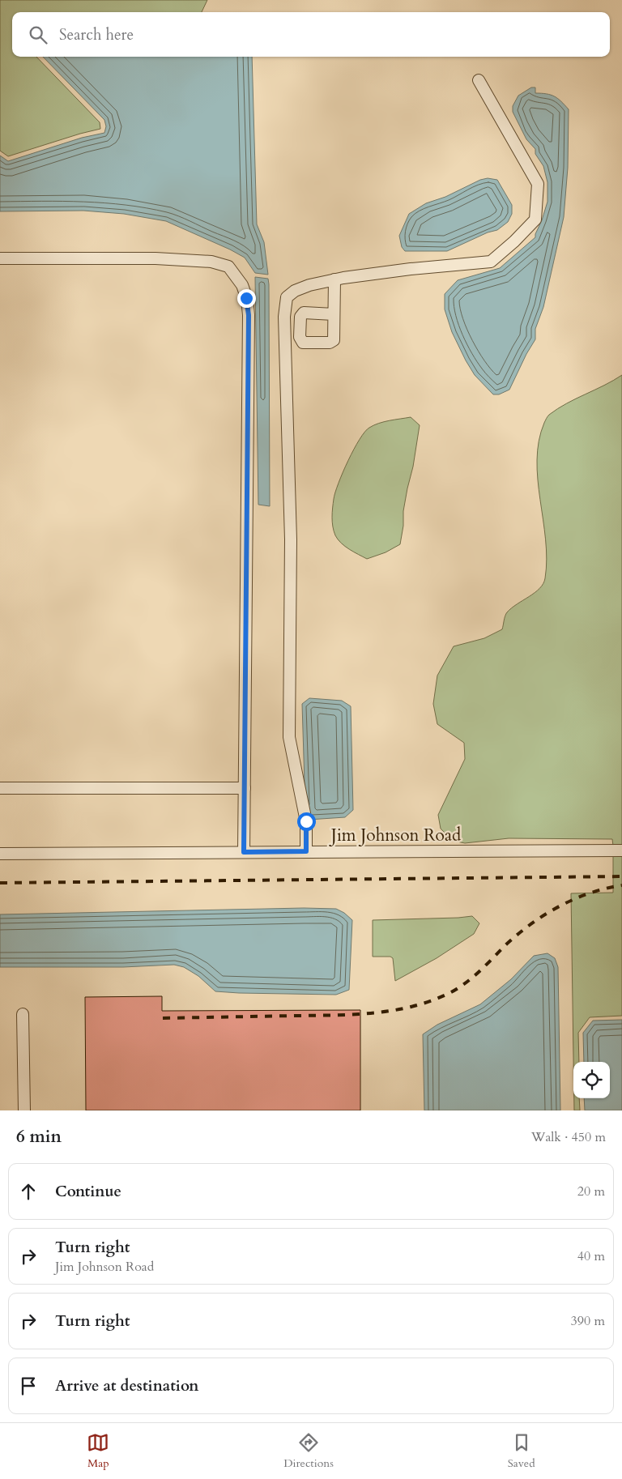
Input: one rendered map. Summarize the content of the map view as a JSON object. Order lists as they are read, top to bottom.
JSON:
{
  "streets": {
    "street": ["Jim Johnson Road"]
  },
  "page": {
    "search": "Search here",
    "heading": ["6 min", "Walk · 450 m"],
    "list": [
      ["Continue", "20 m"],
      ["Turn right", "Jim Johnson Road", "40 m"],
      ["Turn right", "390 m"],
      "Arrive at destination"
    ],
    "nav": ["Map", "Directions", "Saved"]
  }
}
